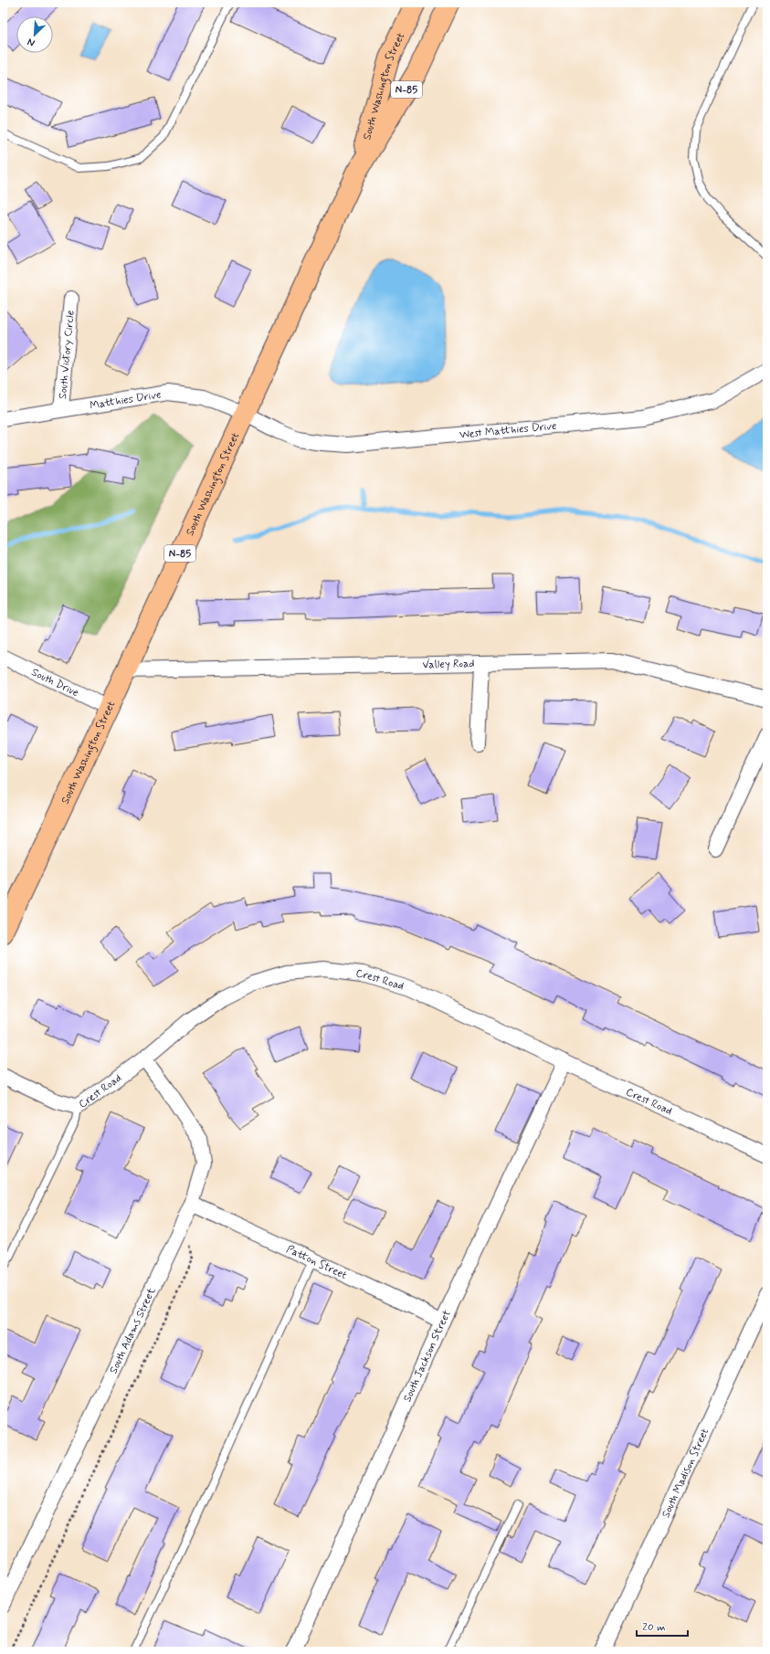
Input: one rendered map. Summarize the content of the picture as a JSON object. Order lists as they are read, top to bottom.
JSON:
{
  "streets": {
    "main road": ["South Washington Street", "N-85"],
    "street": [
      "South Victory Circle",
      "Matthies Drive",
      "West Matthies Drive",
      "Valley Road",
      "South Drive",
      "Crest Road",
      "Patton Street",
      "South Adams Street",
      "South Jackson Street",
      "South Madison Street"
    ]
  },
  "crossings": [
    ["South Washington Street", "Matthies Drive"],
    ["South Washington Street", "West Matthies Drive"],
    ["South Washington Street", "Valley Road"],
    ["South Washington Street", "South Drive"],
    ["South Victory Circle", "Matthies Drive"],
    ["Matthies Drive", "West Matthies Drive"],
    ["Crest Road", "South Adams Street"],
    ["Crest Road", "South Jackson Street"],
    ["Patton Street", "South Adams Street"],
    ["Patton Street", "South Jackson Street"]
  ],
  "scale_bar": "20 m",
  "north": "bottom left"
}
